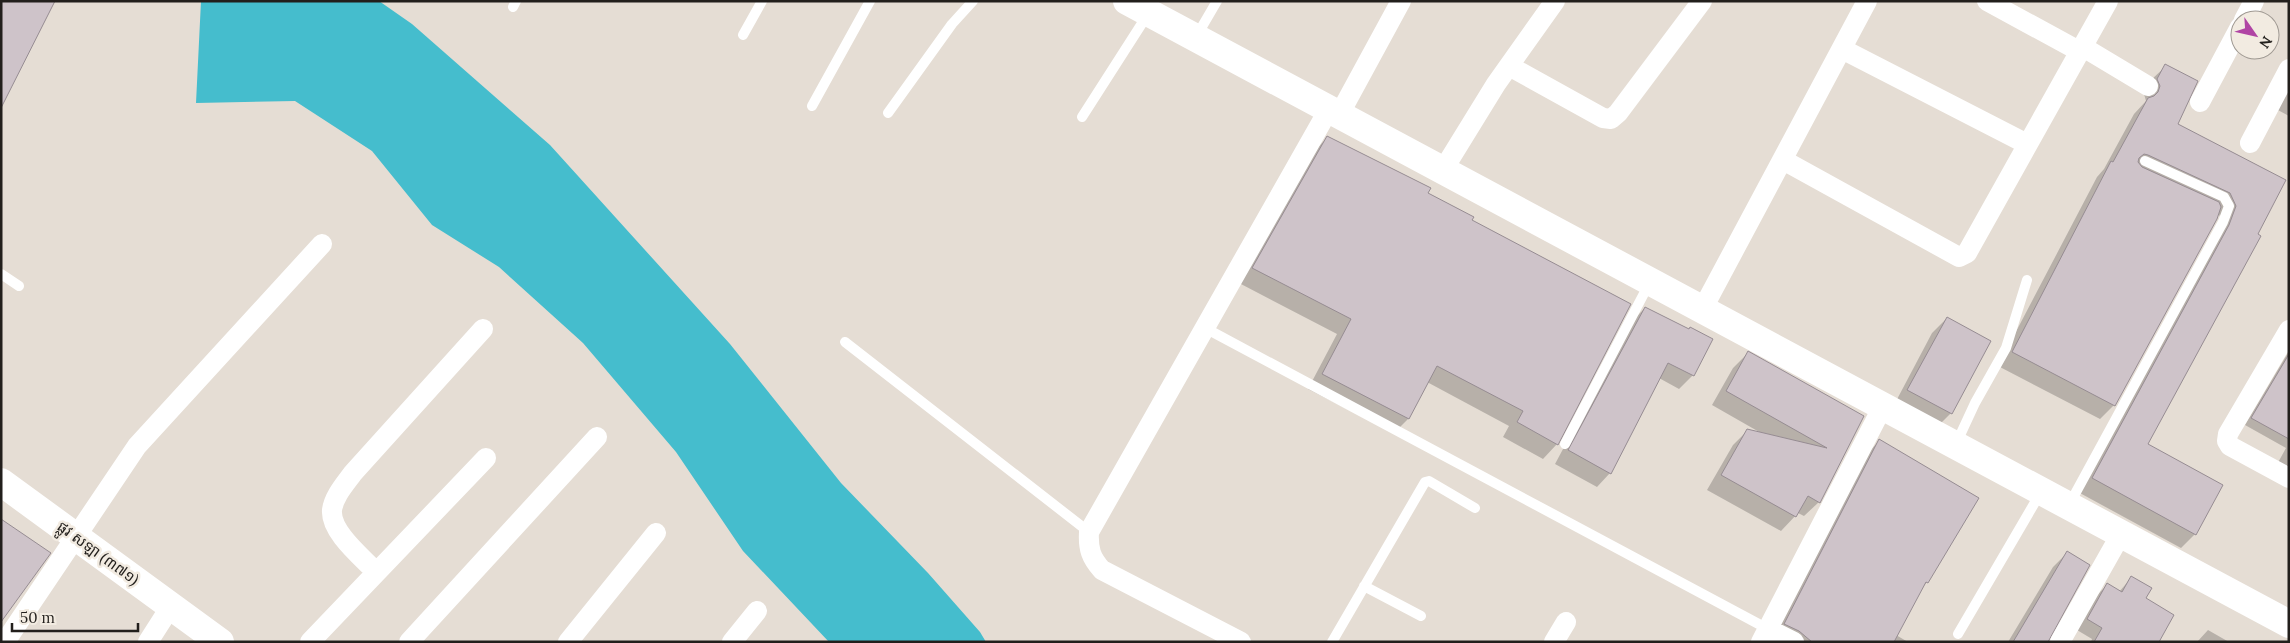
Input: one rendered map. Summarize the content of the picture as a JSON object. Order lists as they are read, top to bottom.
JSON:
{
  "streets": {
    "street": ["ផ្លូវ សឡា (៣៧១)"]
  },
  "scale_bar": "50 m",
  "north": "bottom right"
}
